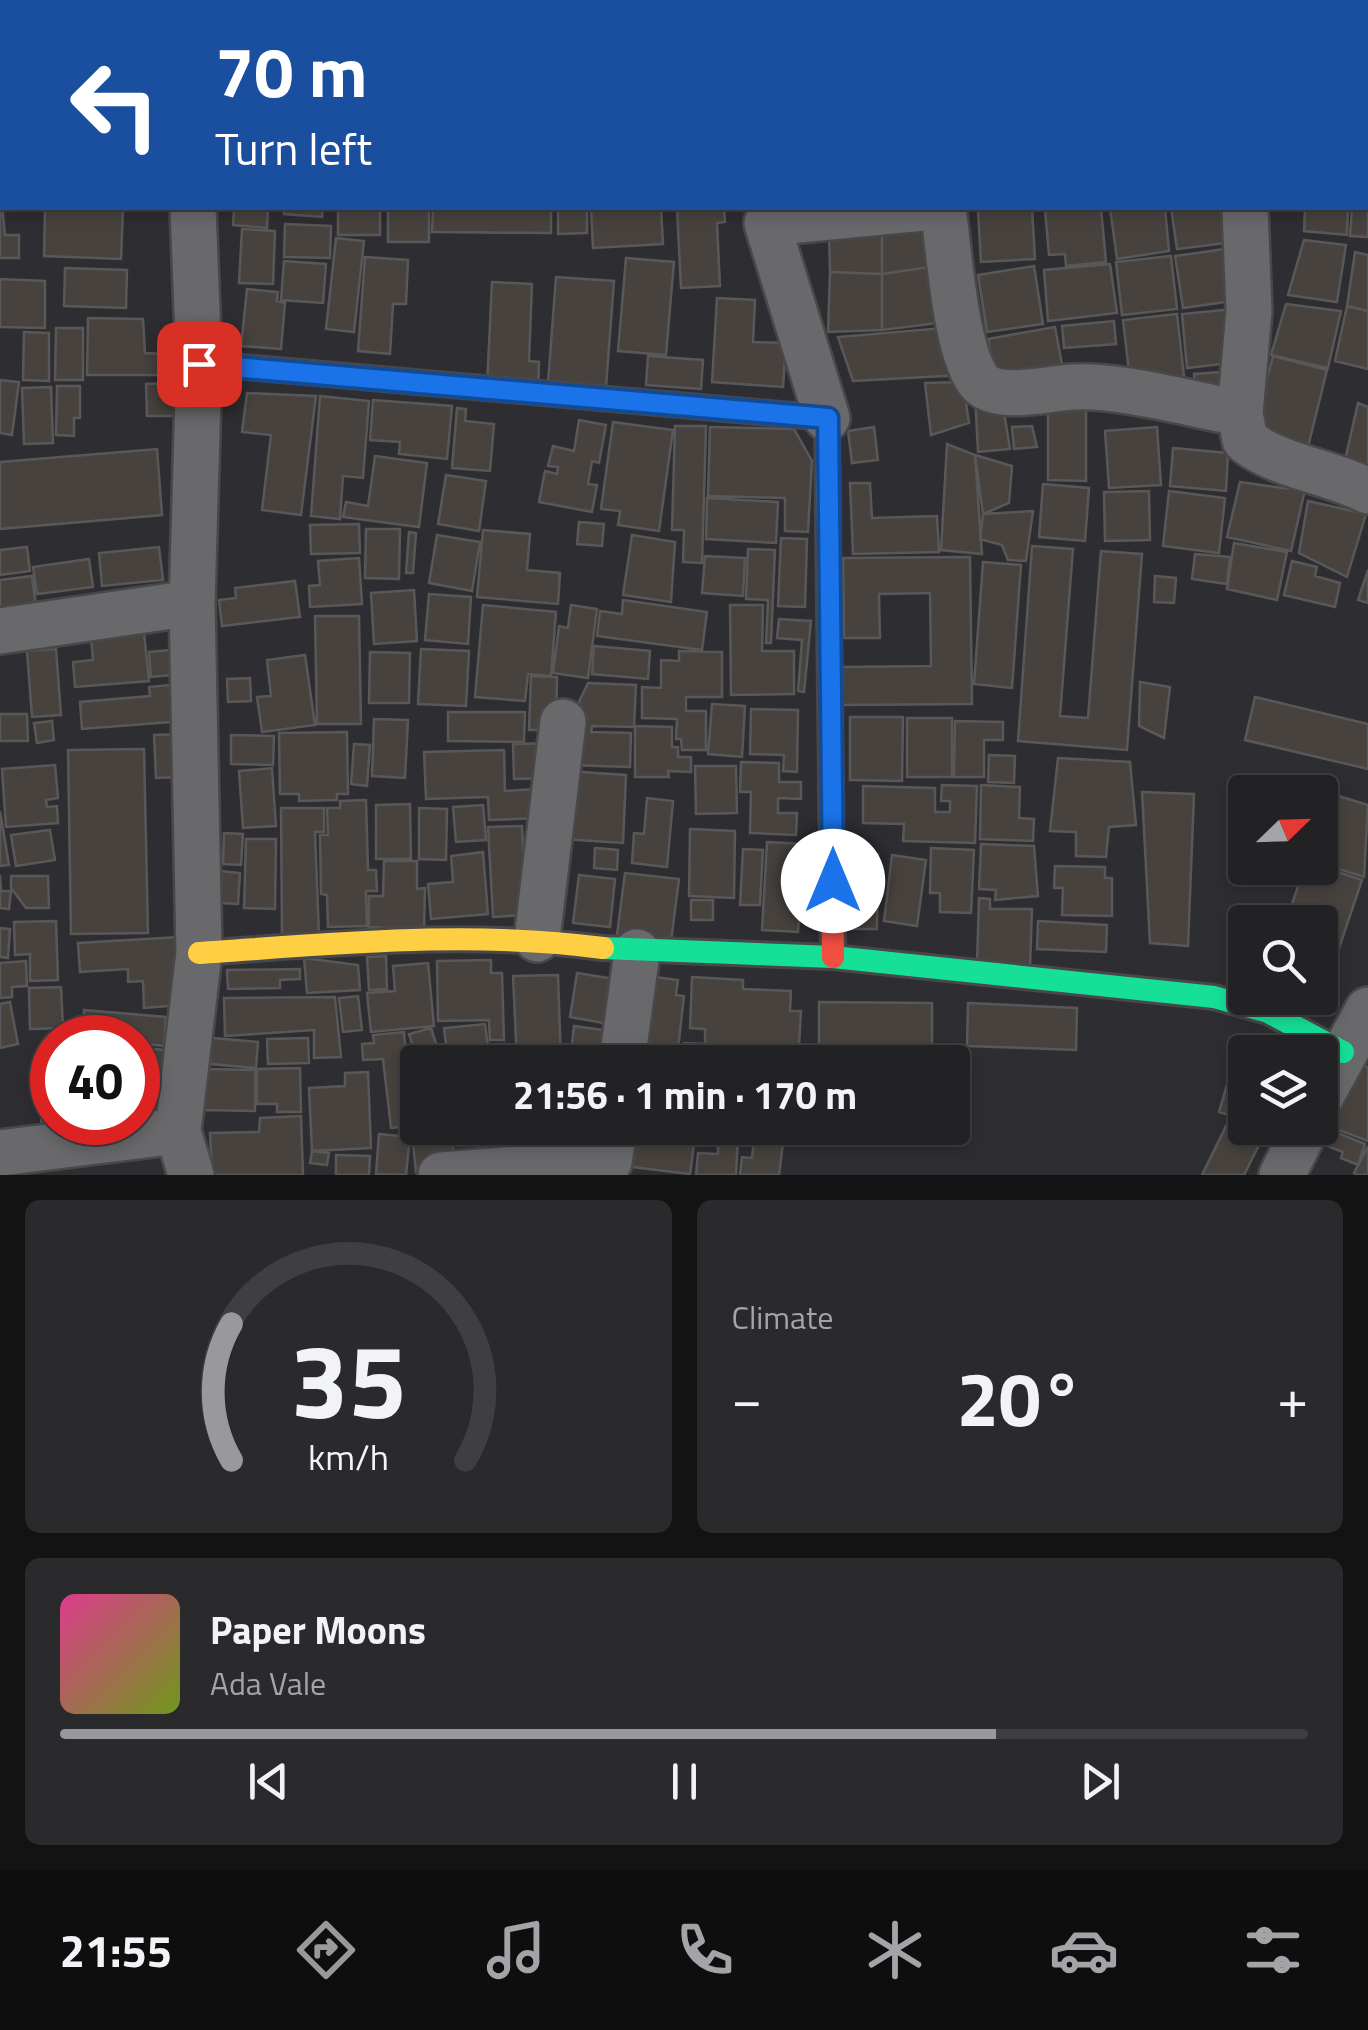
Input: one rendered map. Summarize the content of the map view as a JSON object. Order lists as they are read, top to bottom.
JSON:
{
  "north": "top right",
  "page": {
    "turn": ["70 m", "Turn left"],
    "limit": "40",
    "trip": "21:56 · 1 min · 170 m",
    "tile": "Climate",
    "heat": ["−", "20°", "+"],
    "song": ["Paper Moons", "Ada Vale"],
    "tabs": "21:55",
    "gauge": ["35", "km/h"]
  }
}
